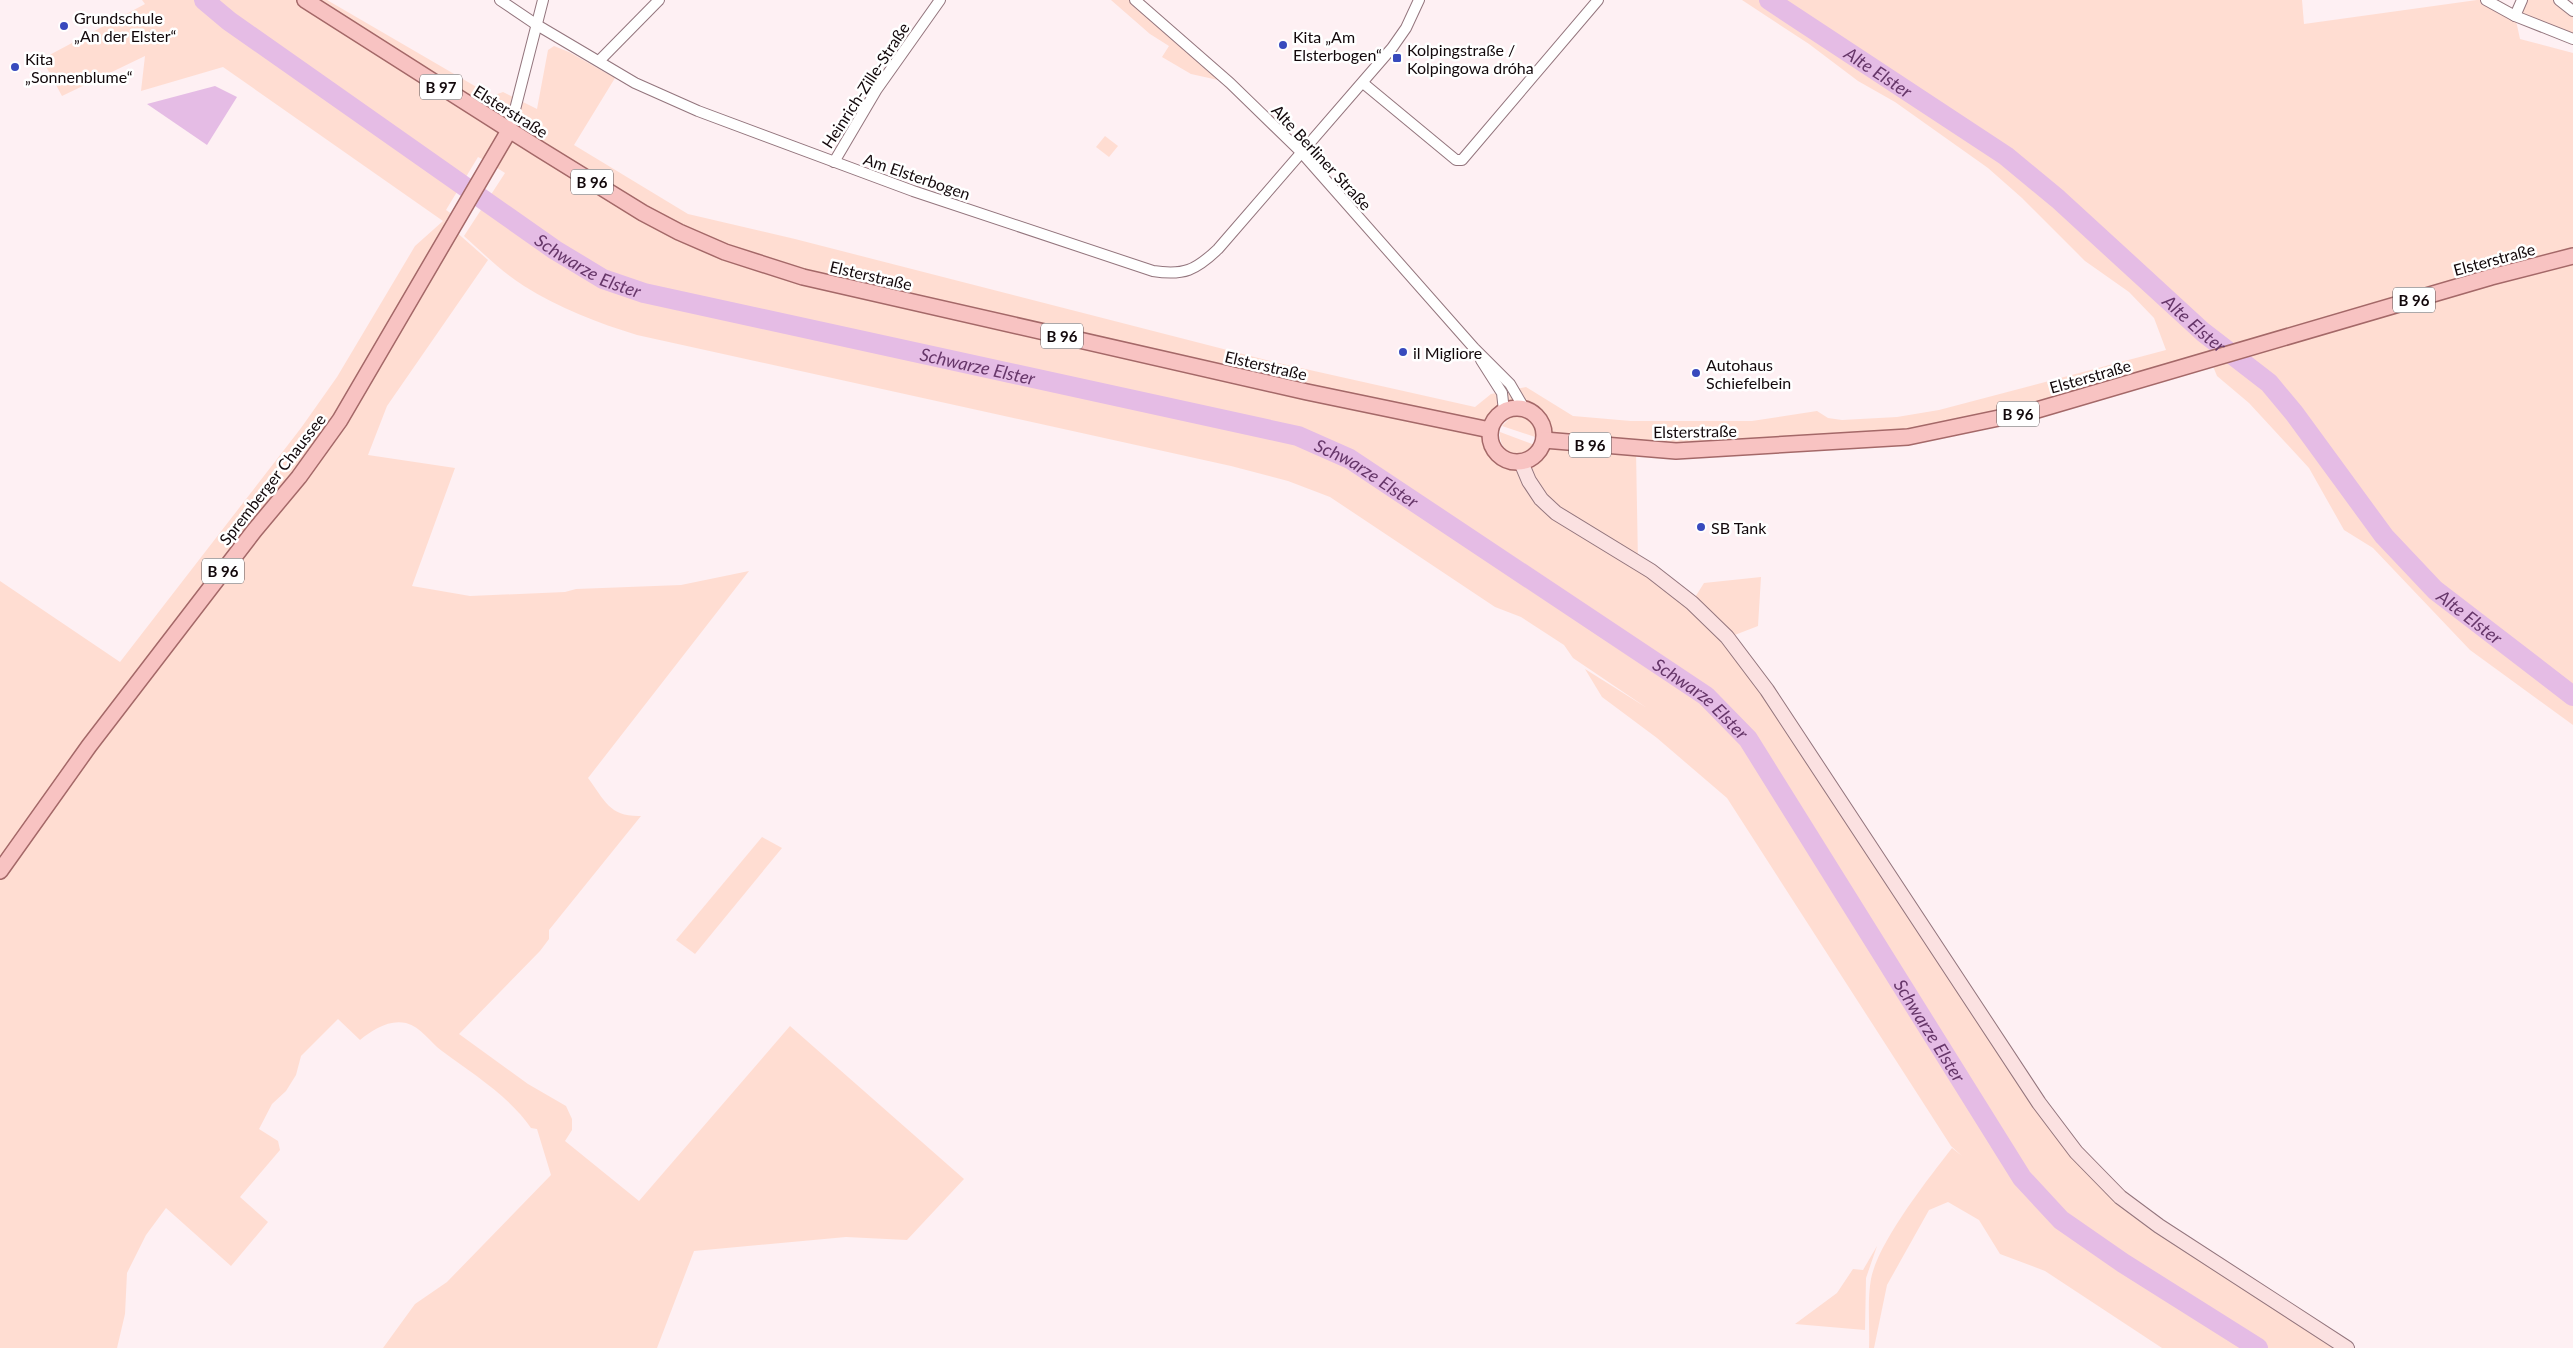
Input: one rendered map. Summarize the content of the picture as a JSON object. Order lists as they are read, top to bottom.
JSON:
{
  "streets": {
    "main road": [
      "B 97",
      "Elsterstraße",
      "B 96",
      "Spremberger Chaussee"
    ],
    "street": ["Heinrich-Zille-Straße", "Alte Berliner Straße", "Am Elsterbogen"]
  },
  "crossings": [
    ["Heinrich-Zille-Straße", "Am Elsterbogen"],
    ["Elsterstraße", "Alte Berliner Straße"],
    ["Elsterstraße", "Spremberger Chaussee"],
    ["Alte Berliner Straße", "Am Elsterbogen"]
  ],
  "water": ["Alte Elster", "Schwarze Elster"],
  "places": {
    "other": [
      "Grundschule „An der Elster“",
      "Kita „Am Elsterbogen“",
      "Kita „Sonnenblume“",
      "il Migliore",
      "Autohaus Schiefelbein",
      "SB Tank"
    ],
    "transit": ["Kolpingstraße / Kolpingowa dróha"]
  }
}
